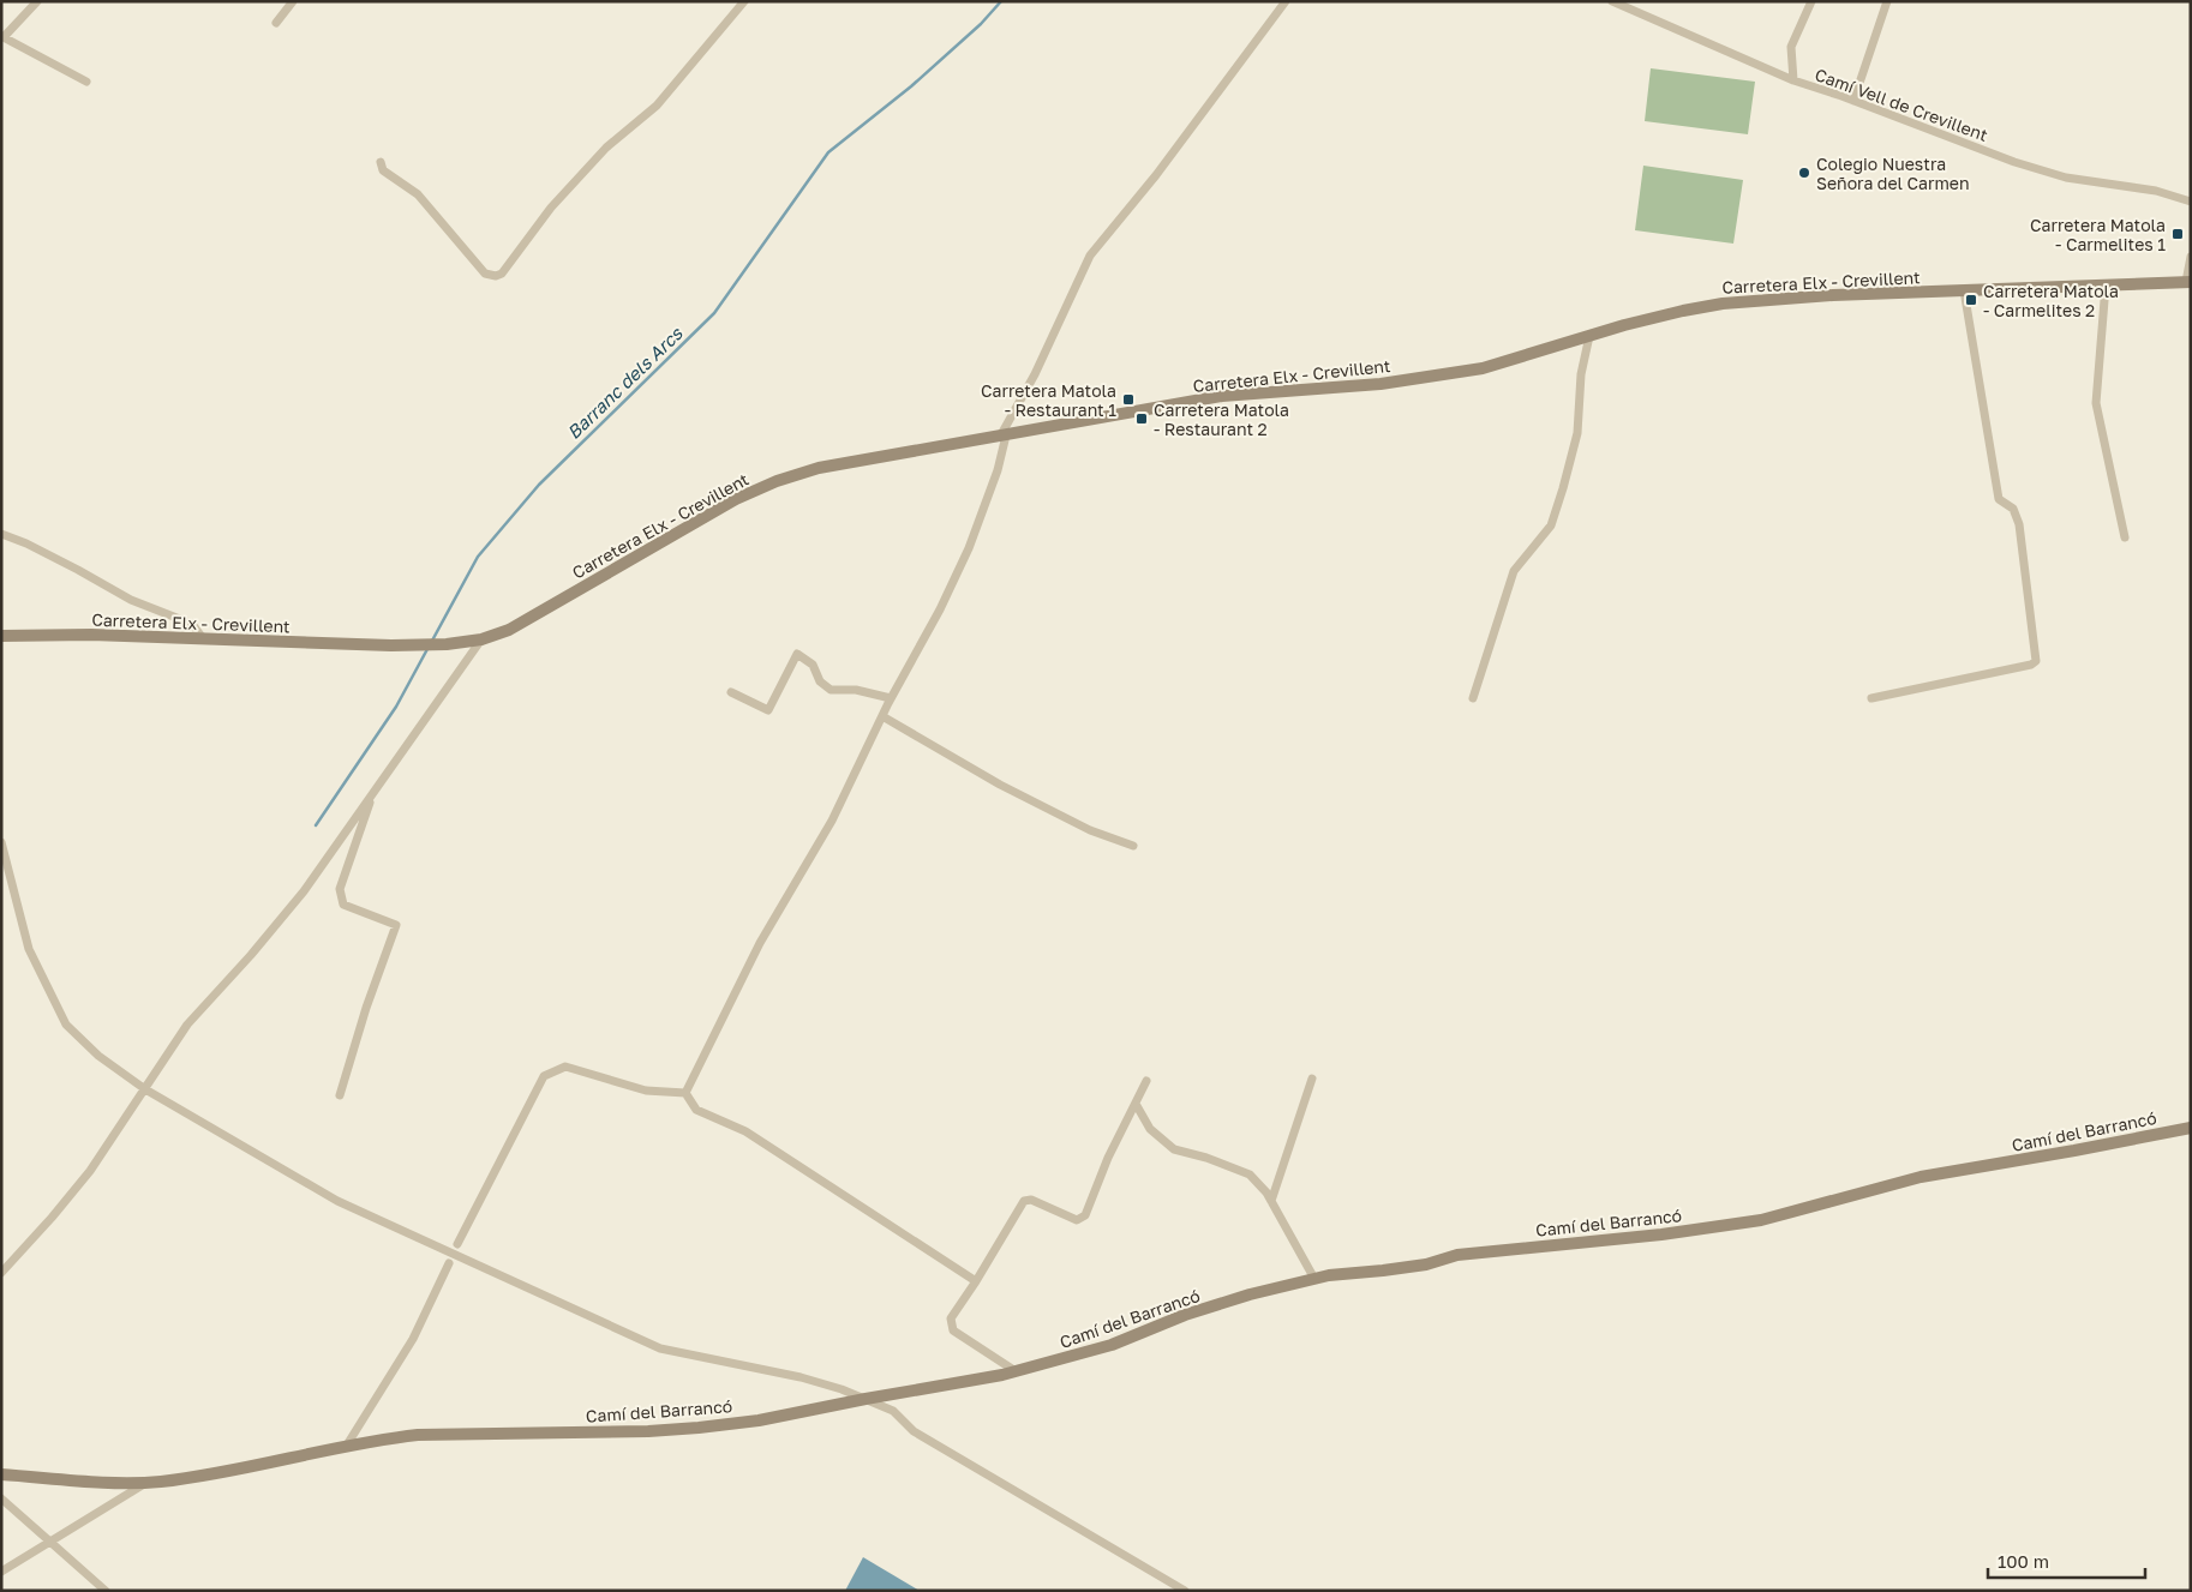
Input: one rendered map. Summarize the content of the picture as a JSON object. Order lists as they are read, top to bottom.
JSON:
{
  "streets": {
    "street": ["Camí Vell de Crevillent", "Carretera Elx - Crevillent", "Camí del Barrancó"]
  },
  "water": ["Barranc dels Arcs"],
  "places": {
    "other": ["Colegio Nuestra Señora del Carmen"],
    "transit": [
      "Carretera Matola - Carmelites 1",
      "Carretera Matola - Carmelites 2",
      "Carretera Matola - Restaurant 1",
      "Carretera Matola - Restaurant 2"
    ]
  },
  "scale_bar": "100 m"
}
